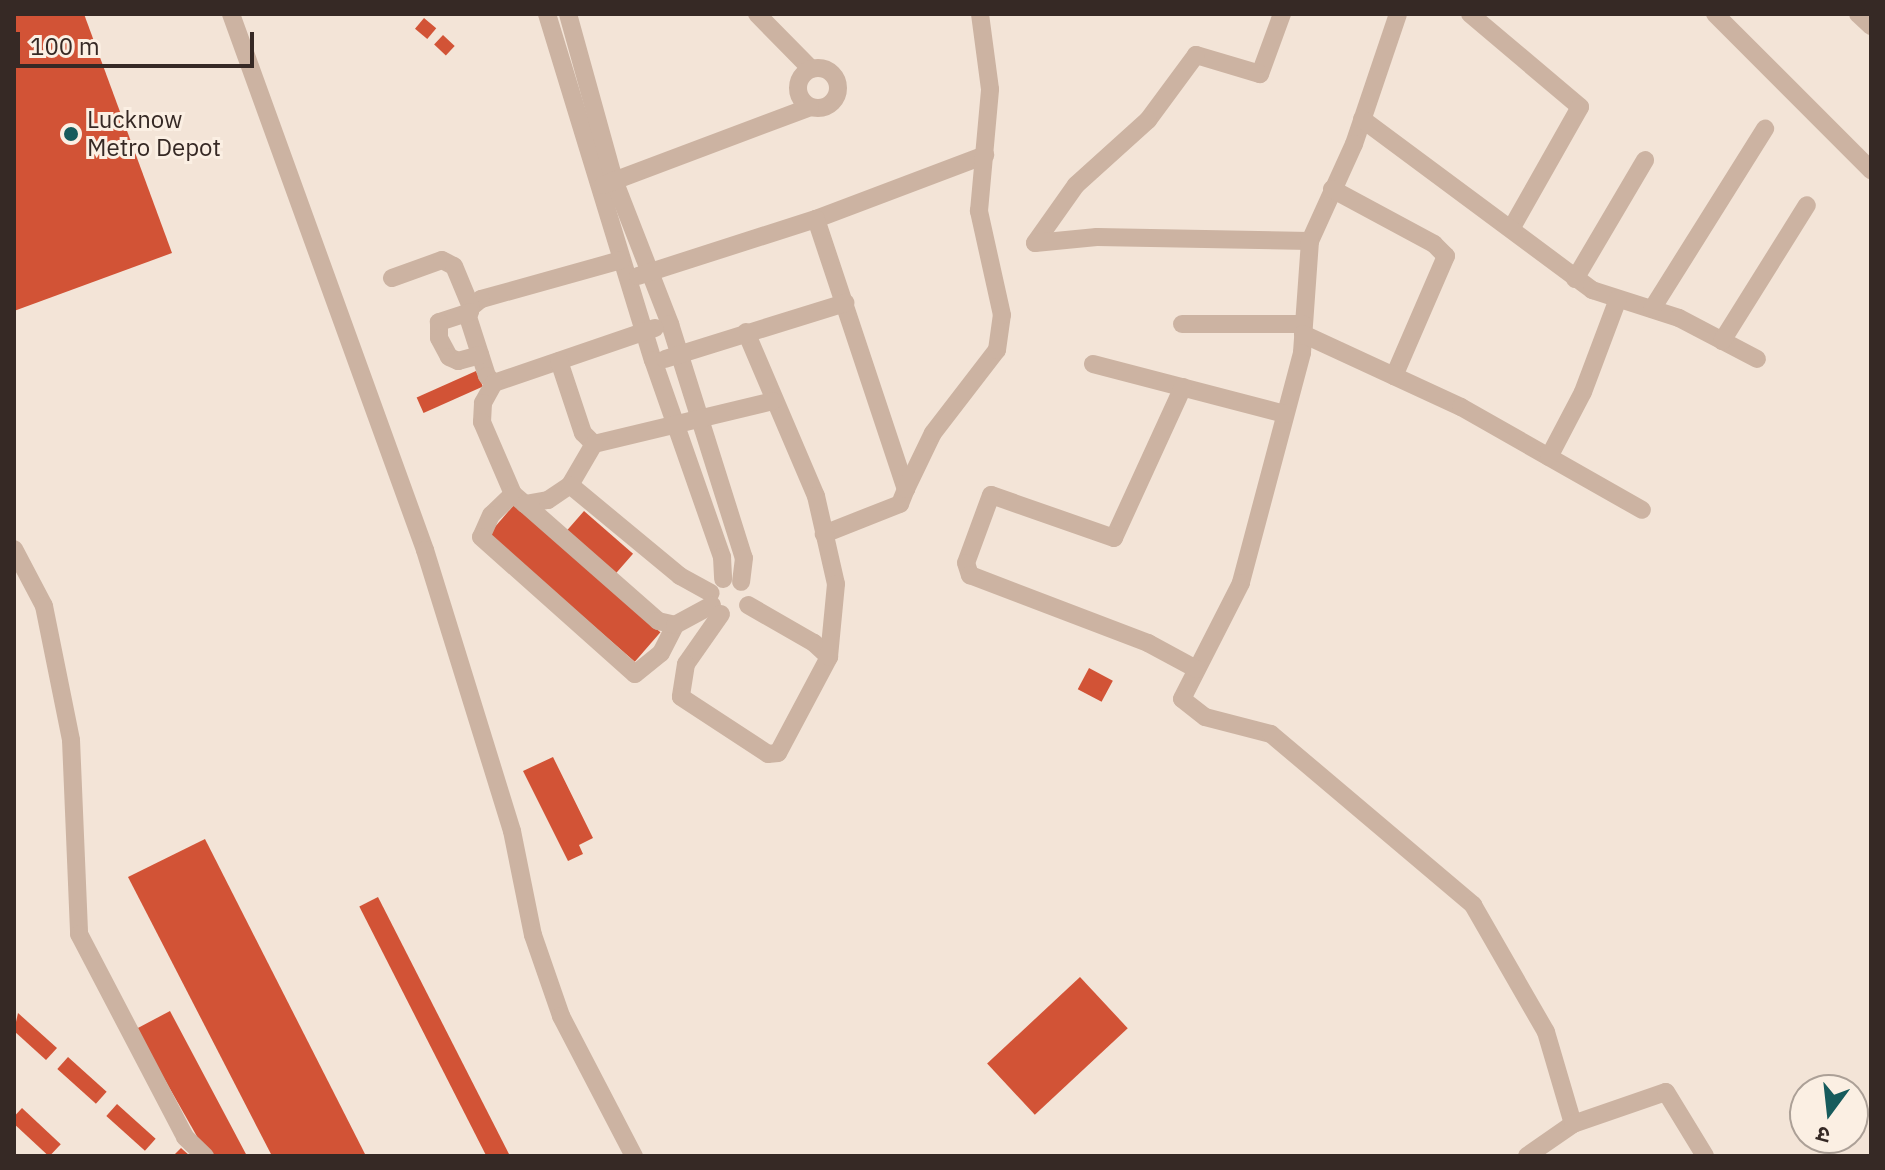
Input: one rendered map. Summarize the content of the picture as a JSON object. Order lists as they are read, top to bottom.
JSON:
{
  "places": ["Lucknow Metro Depot"],
  "scale_bar": "100 m",
  "north": "bottom"
}
